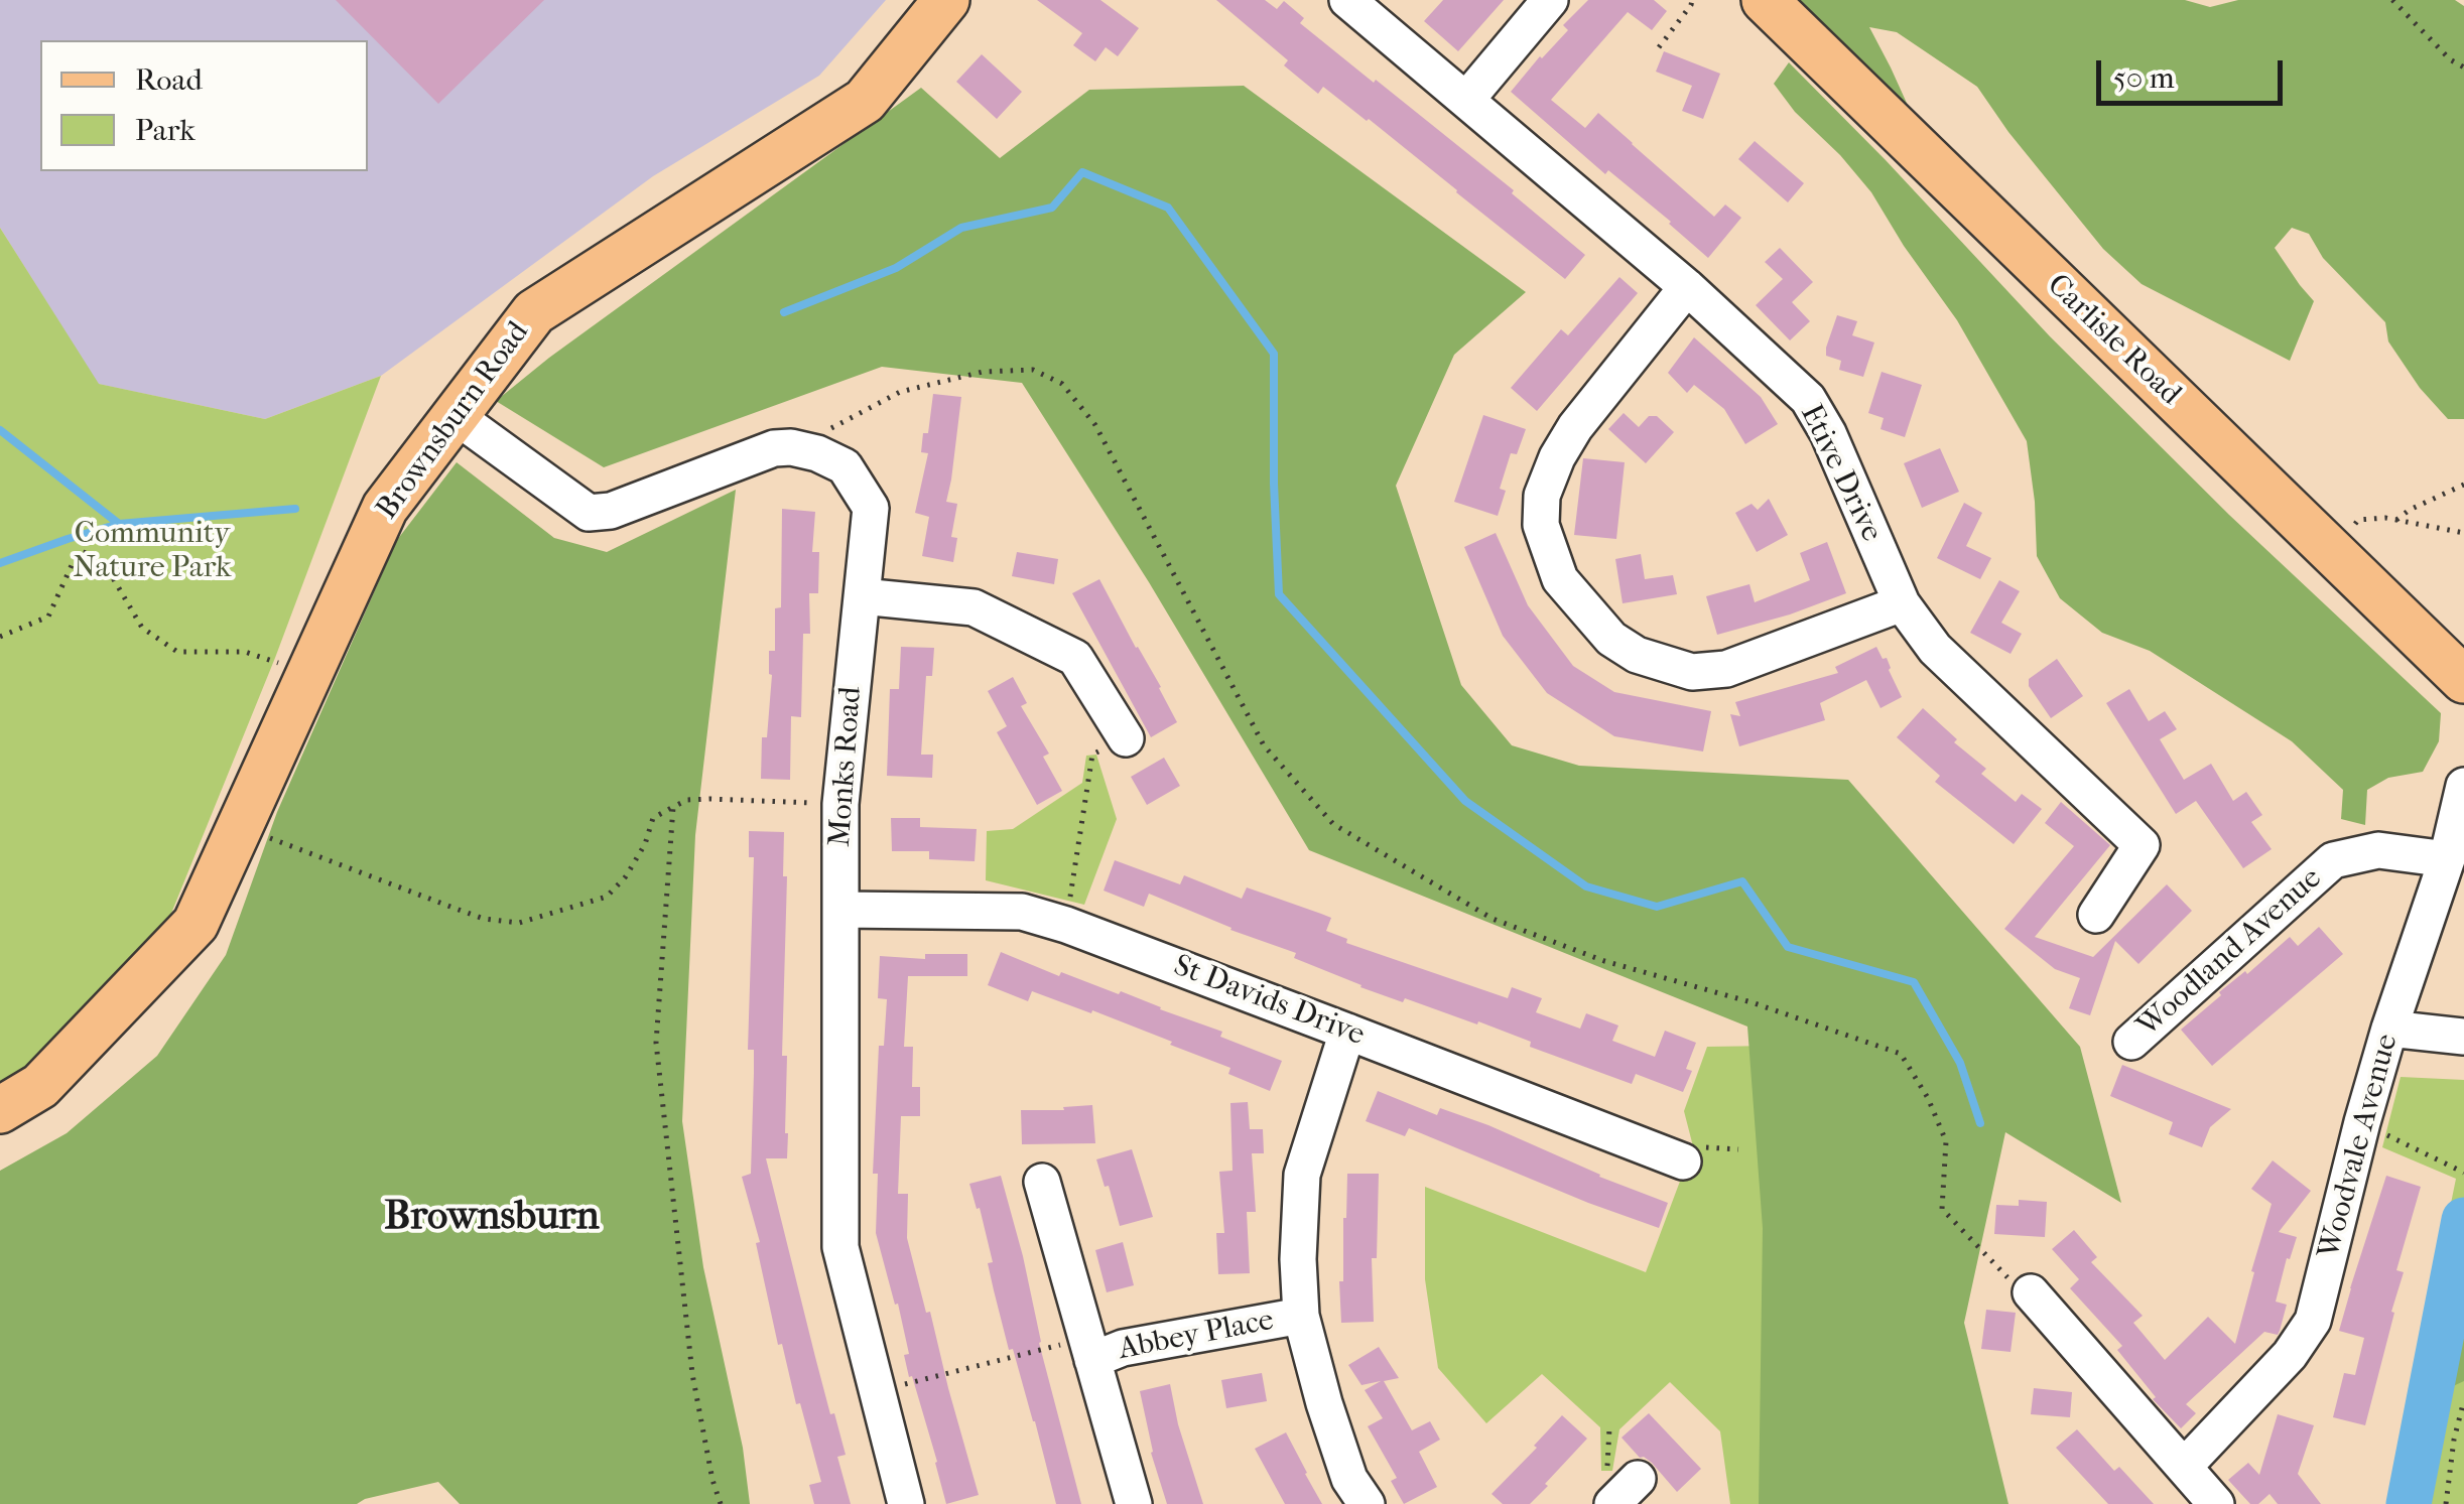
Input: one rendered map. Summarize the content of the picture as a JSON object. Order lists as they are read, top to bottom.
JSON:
{
  "streets": {
    "main road": ["Carlisle Road", "Brownsburn Road"],
    "street": [
      "Etive Drive",
      "Monks Road",
      "Woodland Avenue",
      "St Davids Drive",
      "Woodvale Avenue",
      "Abbey Place"
    ]
  },
  "crossings": [
    ["Monks Road", "St Davids Drive"],
    ["Woodland Avenue", "Woodvale Avenue"]
  ],
  "districts": ["Brownsburn"],
  "parks": ["Community Nature Park"],
  "legend": ["Road", "Park"],
  "scale_bar": "50 m"
}
